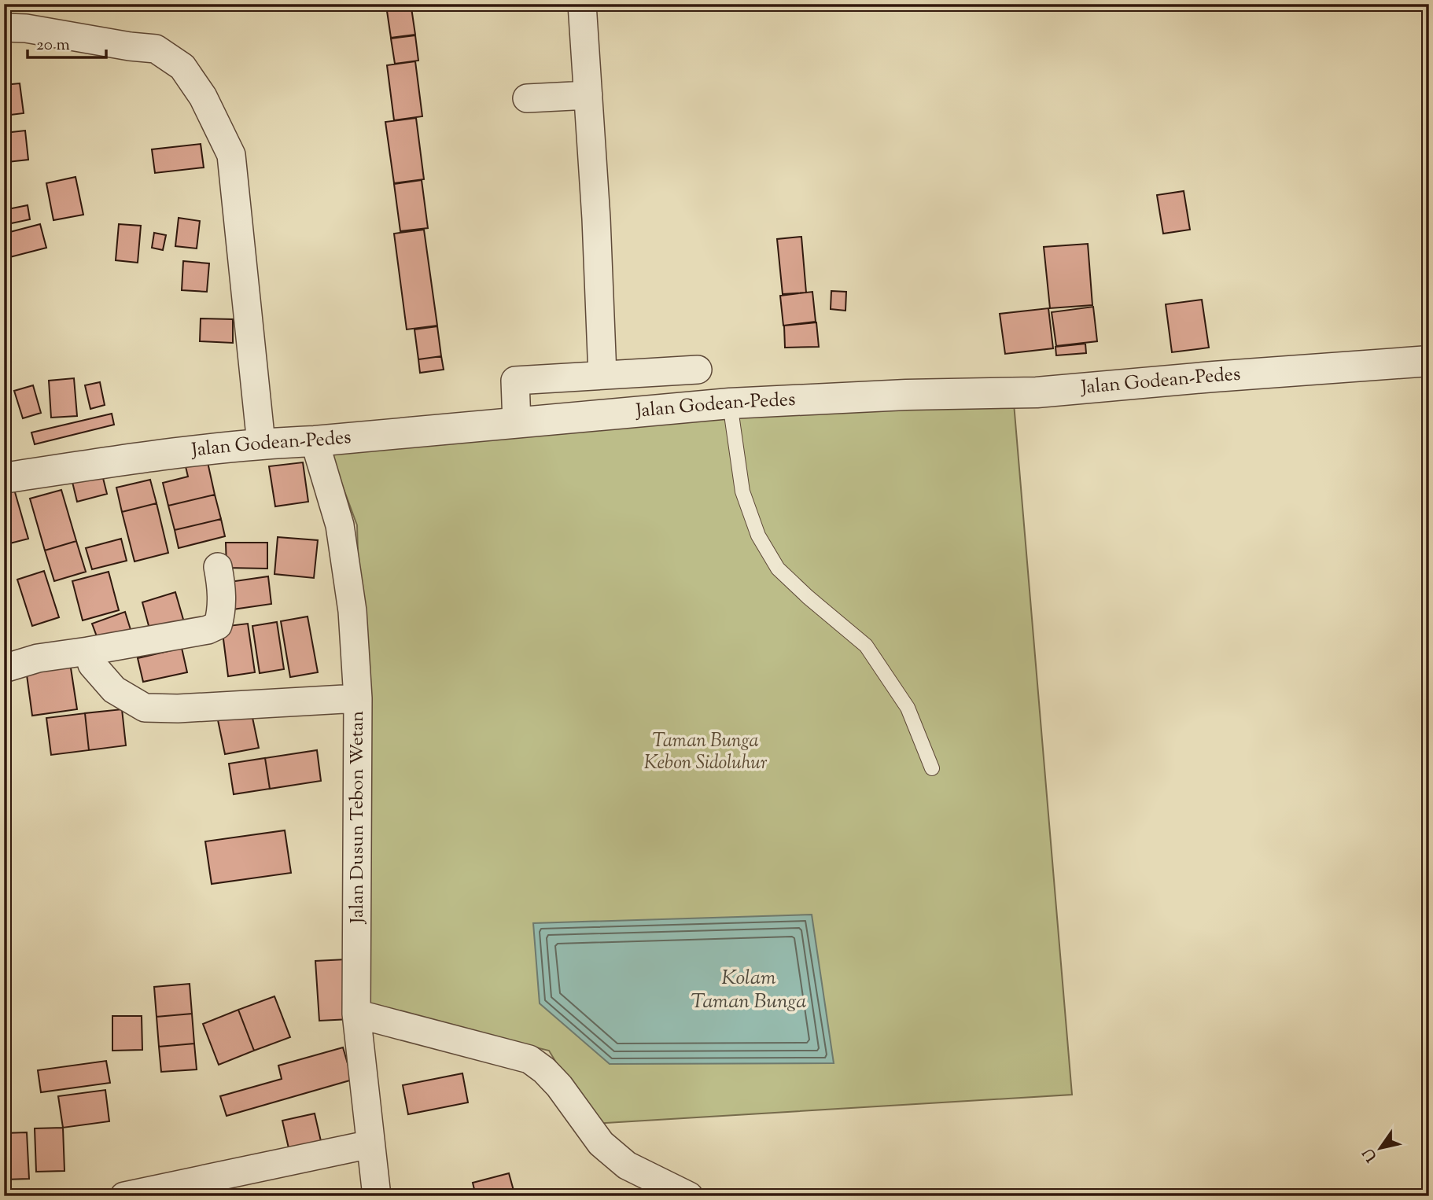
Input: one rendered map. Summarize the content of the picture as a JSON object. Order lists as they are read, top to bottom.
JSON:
{
  "streets": {
    "street": ["Jalan Godean-Pedes", "Jalan Dusun Tebon Wetan"]
  },
  "crossings": [
    ["Jalan Godean-Pedes", "Jalan Dusun Tebon Wetan"]
  ],
  "water": ["Kolam Taman Bunga"],
  "parks": ["Taman Bunga Kebon Sidoluhur"],
  "scale_bar": "20 m",
  "north": "bottom left"
}
